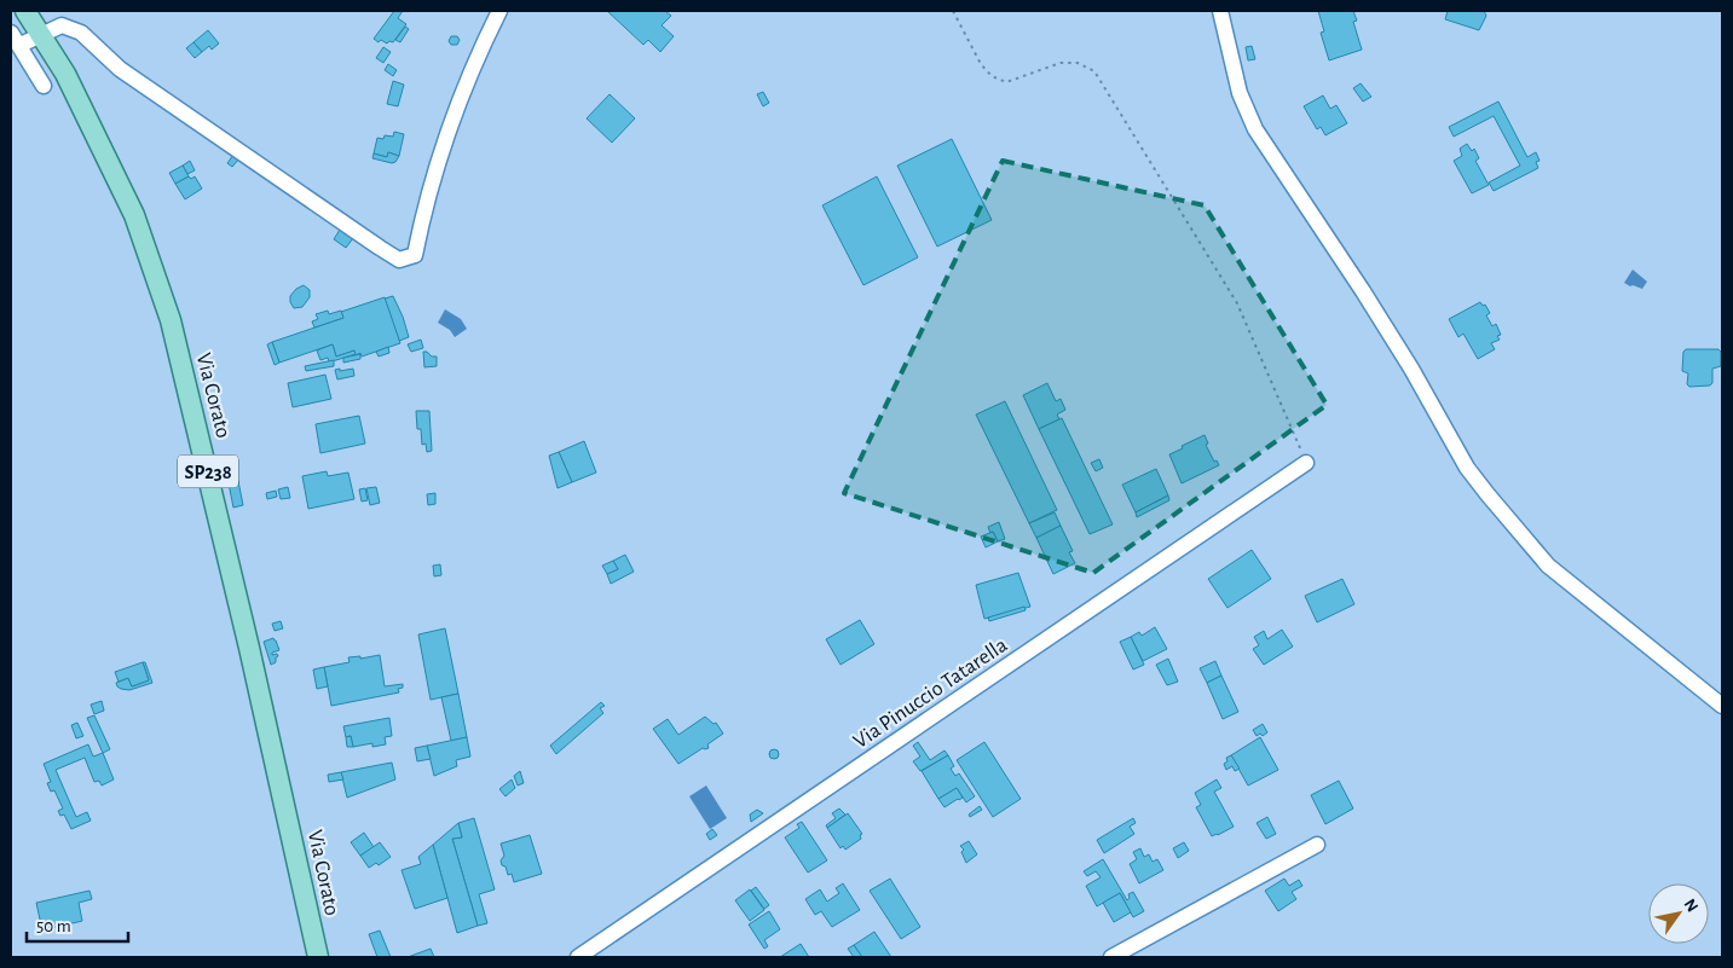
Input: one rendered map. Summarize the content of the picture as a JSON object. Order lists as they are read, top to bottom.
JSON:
{
  "streets": {
    "main road": ["Via Corato", "SP238"],
    "street": ["Via Pinuccio Tatarella"]
  },
  "scale_bar": "50 m",
  "north": "top right"
}
